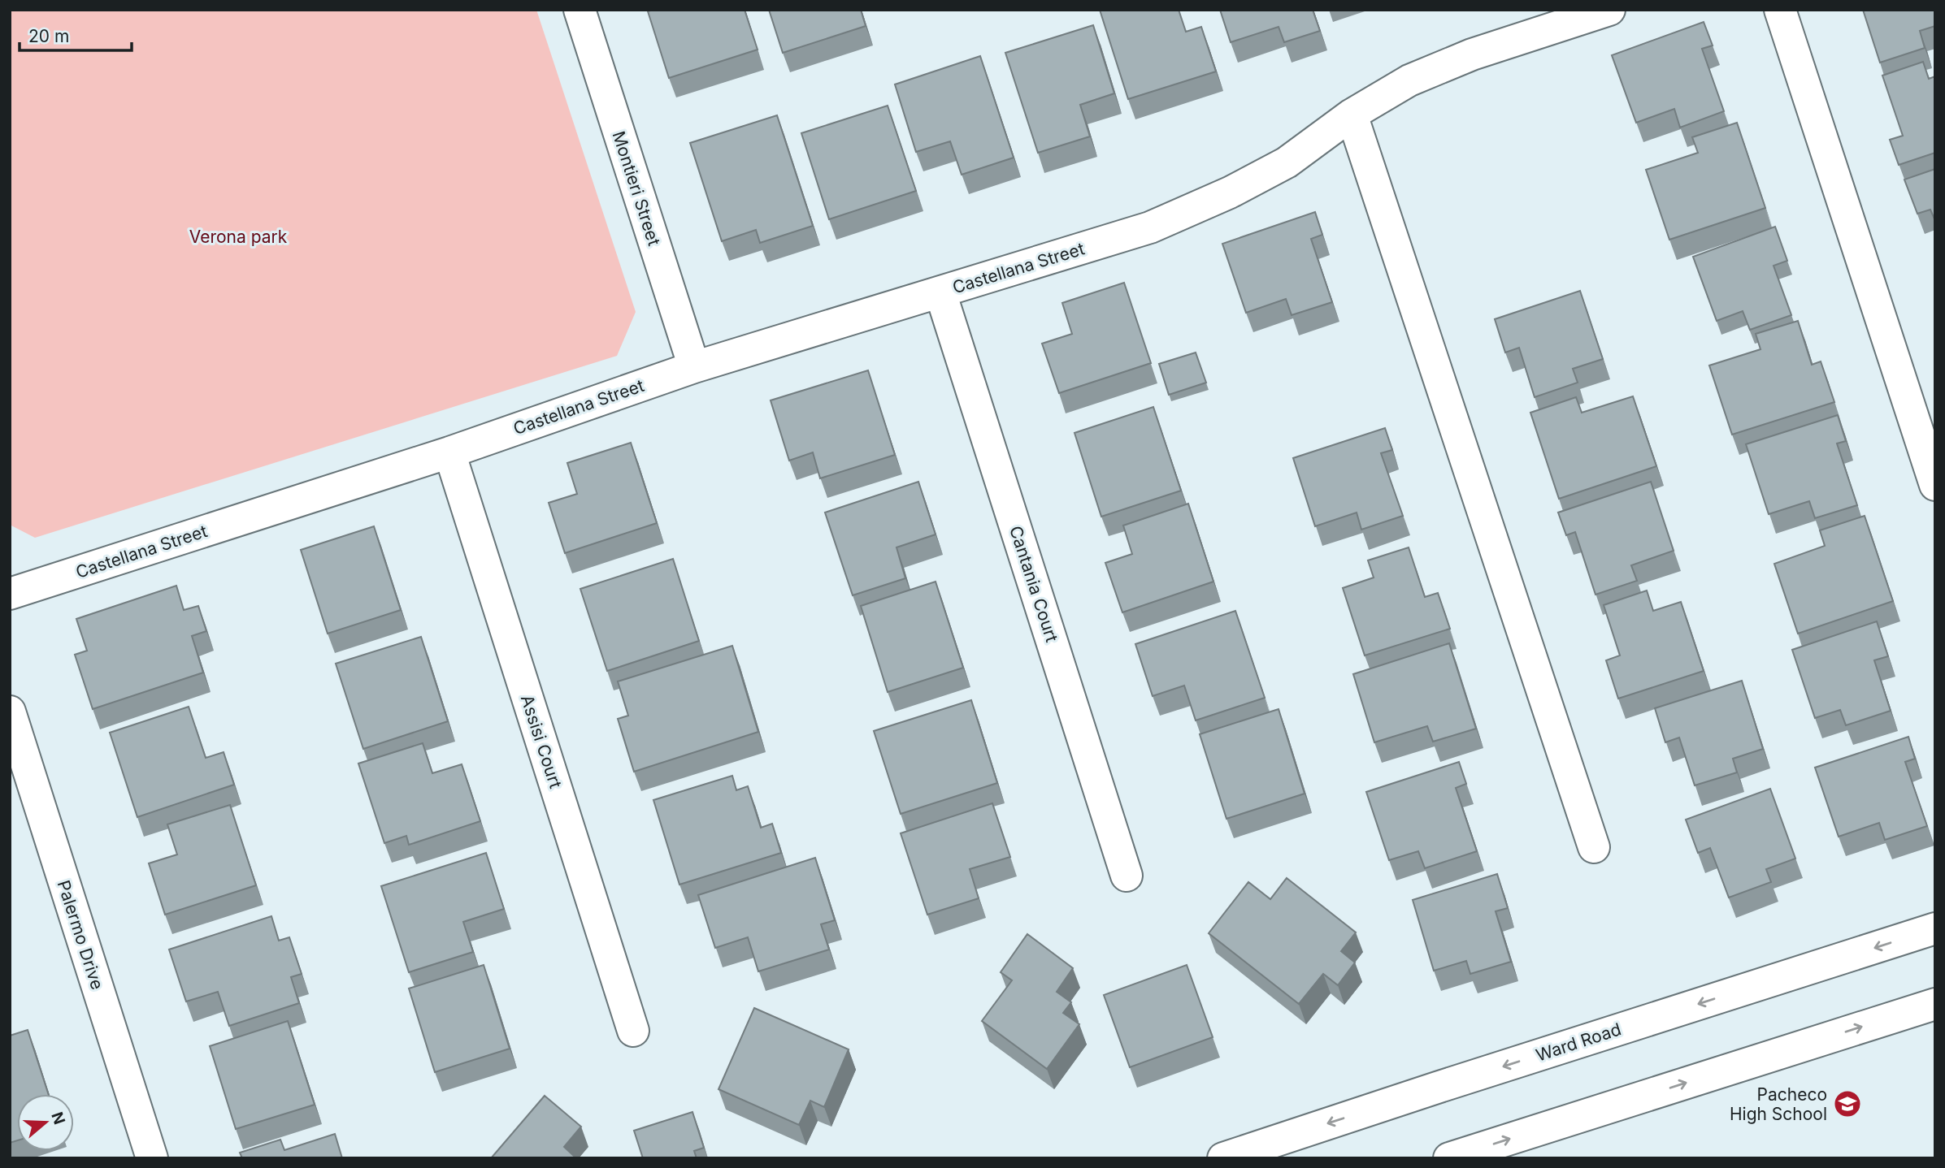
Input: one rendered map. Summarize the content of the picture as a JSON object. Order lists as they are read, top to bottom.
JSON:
{
  "streets": {
    "street": [
      "Montieri Street",
      "Castellana Street",
      "Cantania Court",
      "Assisi Court",
      "Palermo Drive",
      "Ward Road"
    ]
  },
  "crossings": [
    ["Montieri Street", "Castellana Street"],
    ["Castellana Street", "Cantania Court"],
    ["Castellana Street", "Assisi Court"]
  ],
  "parks": ["Verona park"],
  "places": {
    "school or university": ["Pacheco High School"]
  },
  "scale_bar": "20 m",
  "north": "right"
}
